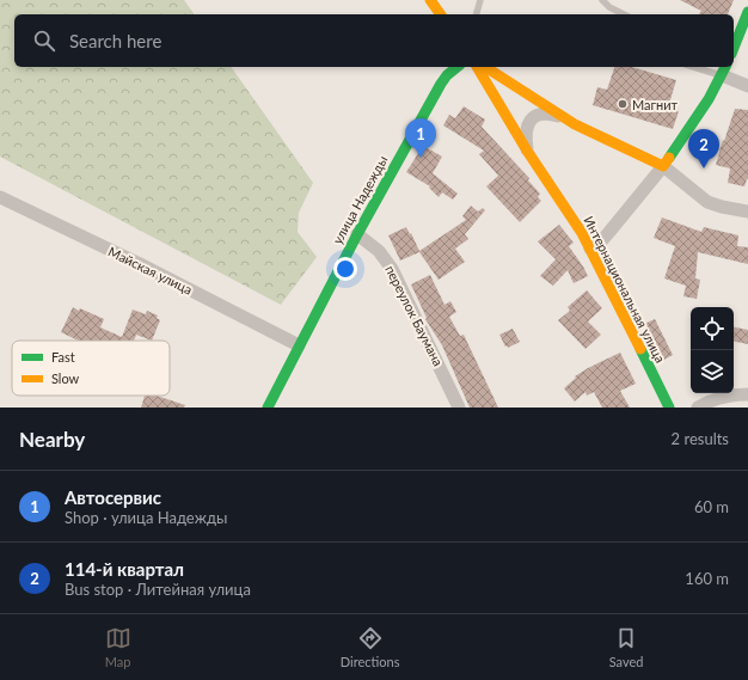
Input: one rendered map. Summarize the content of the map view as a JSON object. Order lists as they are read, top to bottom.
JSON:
{
  "streets": {
    "street": [
      "улица Надежды",
      "Майская улица",
      "Интернациональная улица",
      "переулок Баумана"
    ]
  },
  "crossings": [
    ["улица Надежды", "Майская улица"],
    ["улица Надежды", "переулок Баумана"]
  ],
  "places": ["Магнит"],
  "legend": ["Fast", "Slow"],
  "page": {
    "search": "Search here",
    "pins": ["1", "2"],
    "heading": ["Nearby", "2 results"],
    "list": [
      {
        "mark": "1",
        "name": "Автосервис",
        "note": "Shop · улица Надежды",
        "value": "60 m"
      },
      {
        "mark": "2",
        "name": "114-й квартал",
        "note": "Bus stop · Литейная улица",
        "value": "160 m"
      }
    ],
    "nav": ["Map", "Directions", "Saved"]
  }
}
